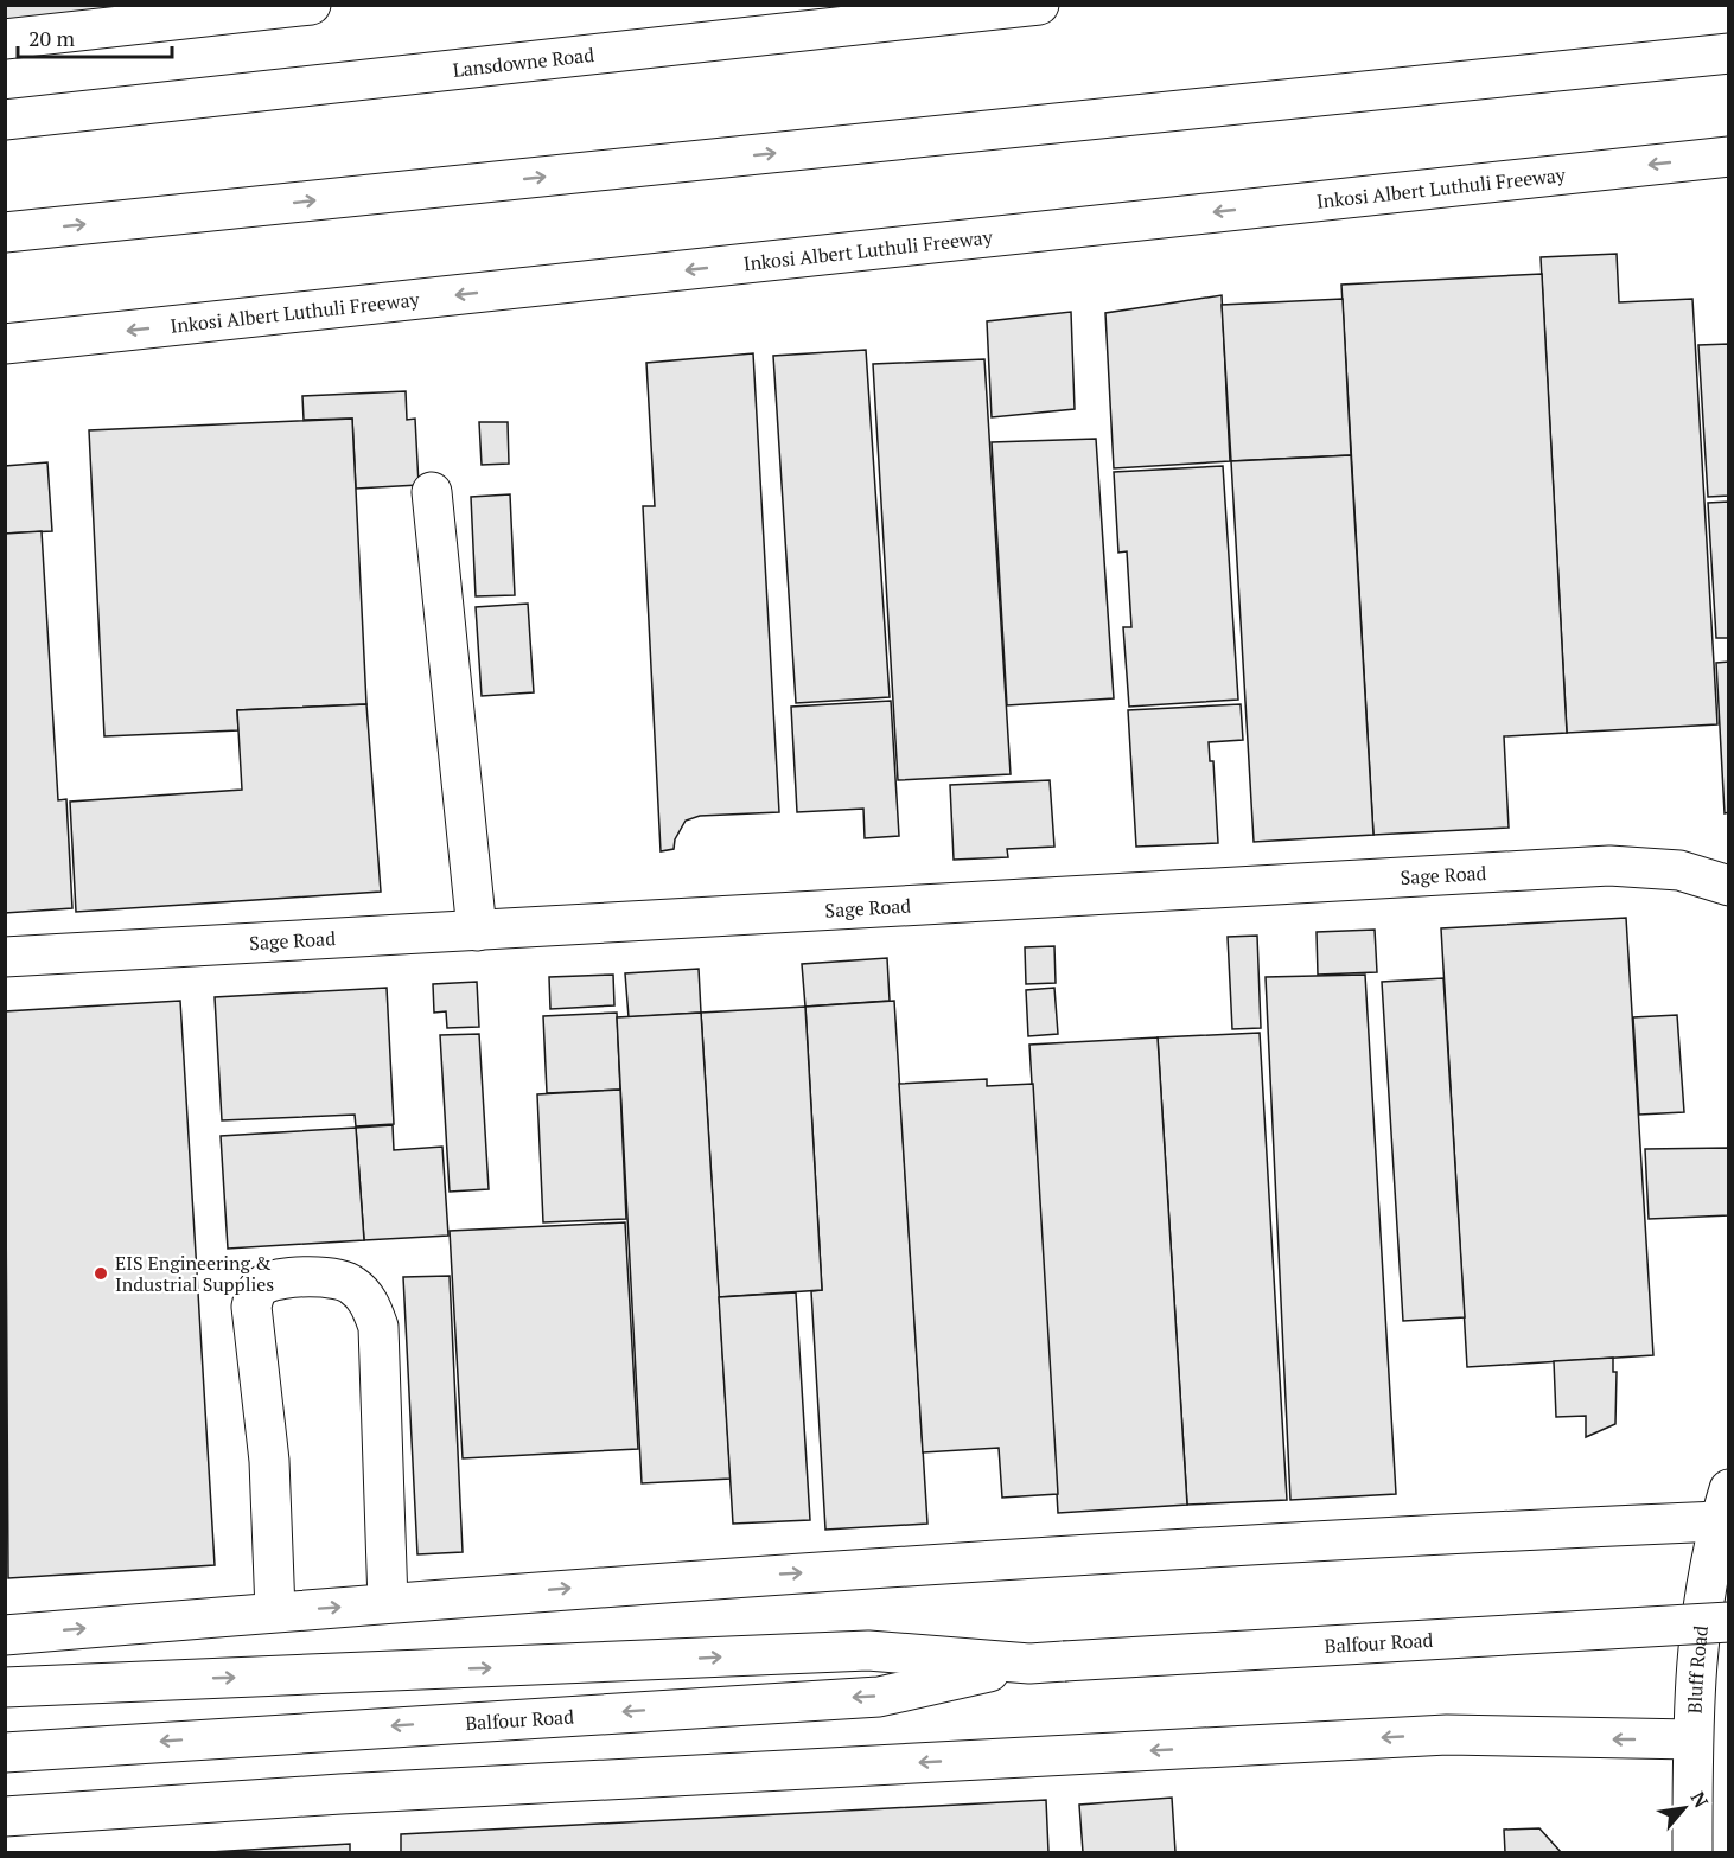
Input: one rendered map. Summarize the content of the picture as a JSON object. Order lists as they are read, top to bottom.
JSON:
{
  "streets": {
    "main road": [
      "Lansdowne Road",
      "Inkosi Albert Luthuli Freeway",
      "Sage Road",
      "Balfour Road",
      "Bluff Road"
    ]
  },
  "places": ["EIS Engineering & Industrial Supplies"],
  "scale_bar": "20 m",
  "north": "top right"
}
